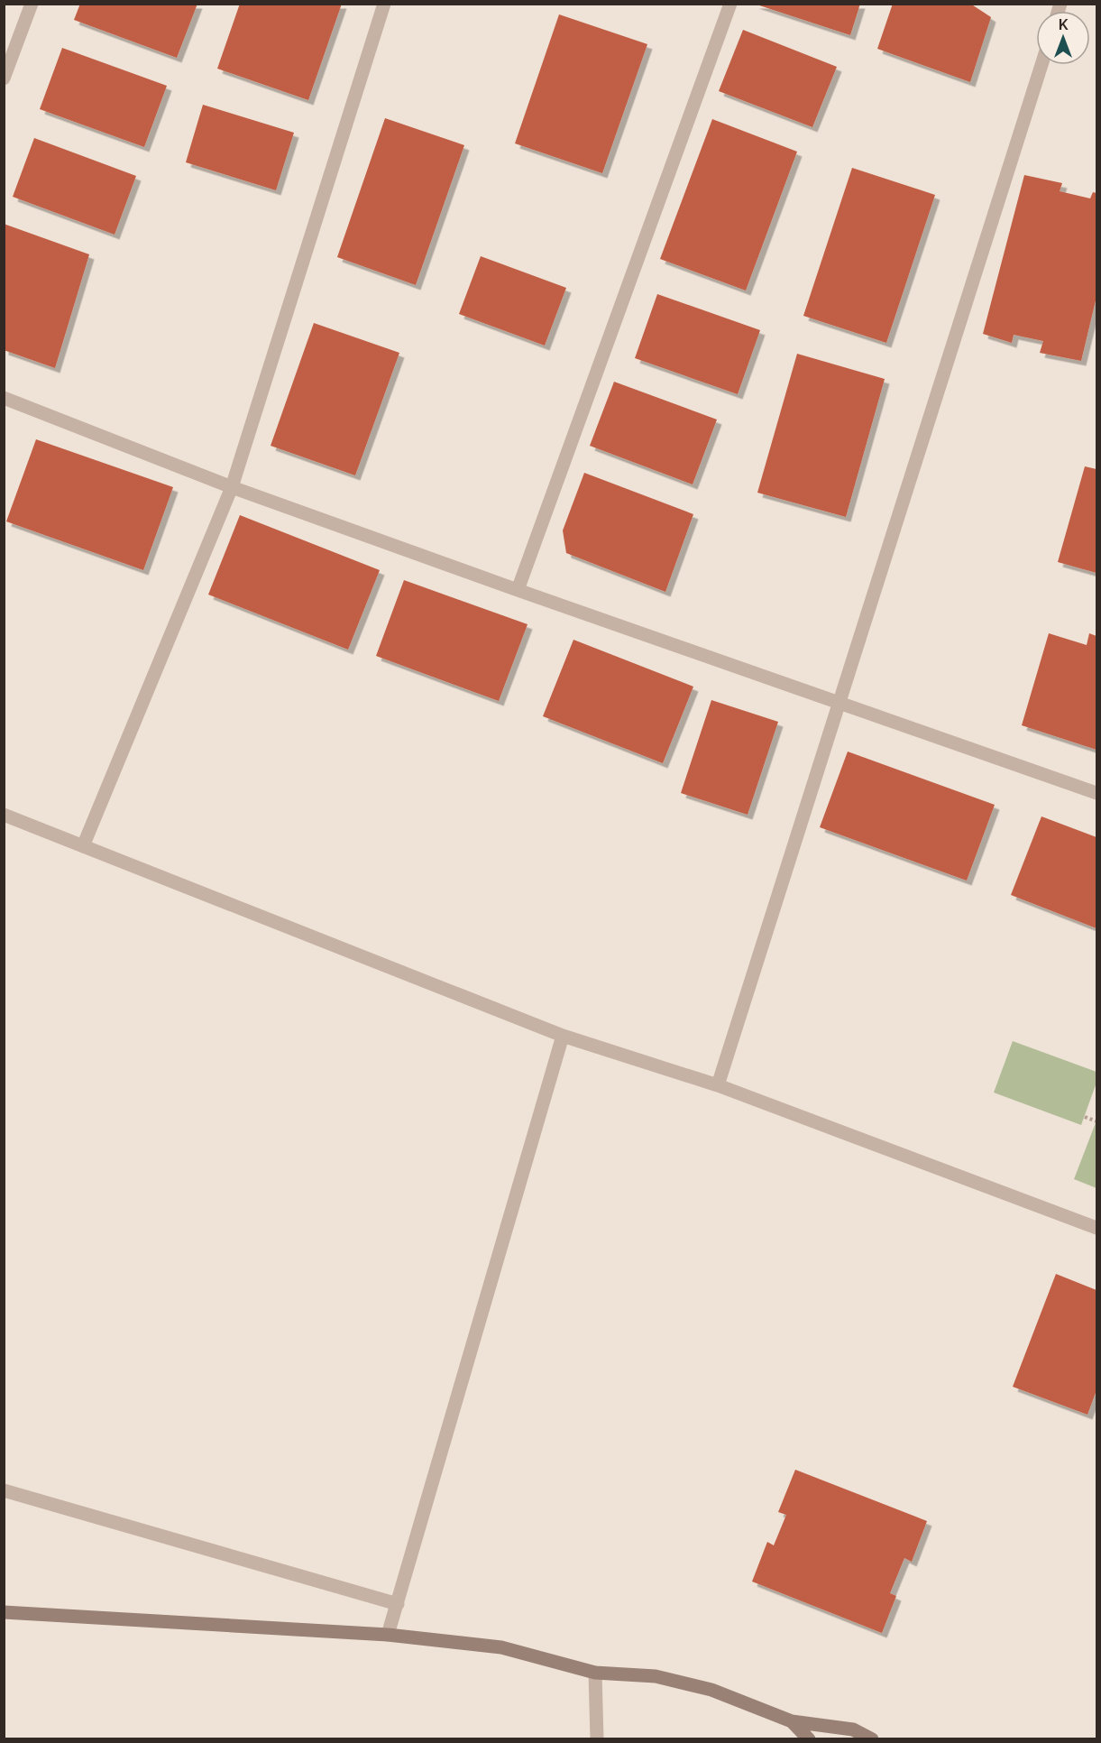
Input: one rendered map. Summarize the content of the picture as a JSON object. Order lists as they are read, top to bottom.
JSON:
{
  "north": "top"
}
